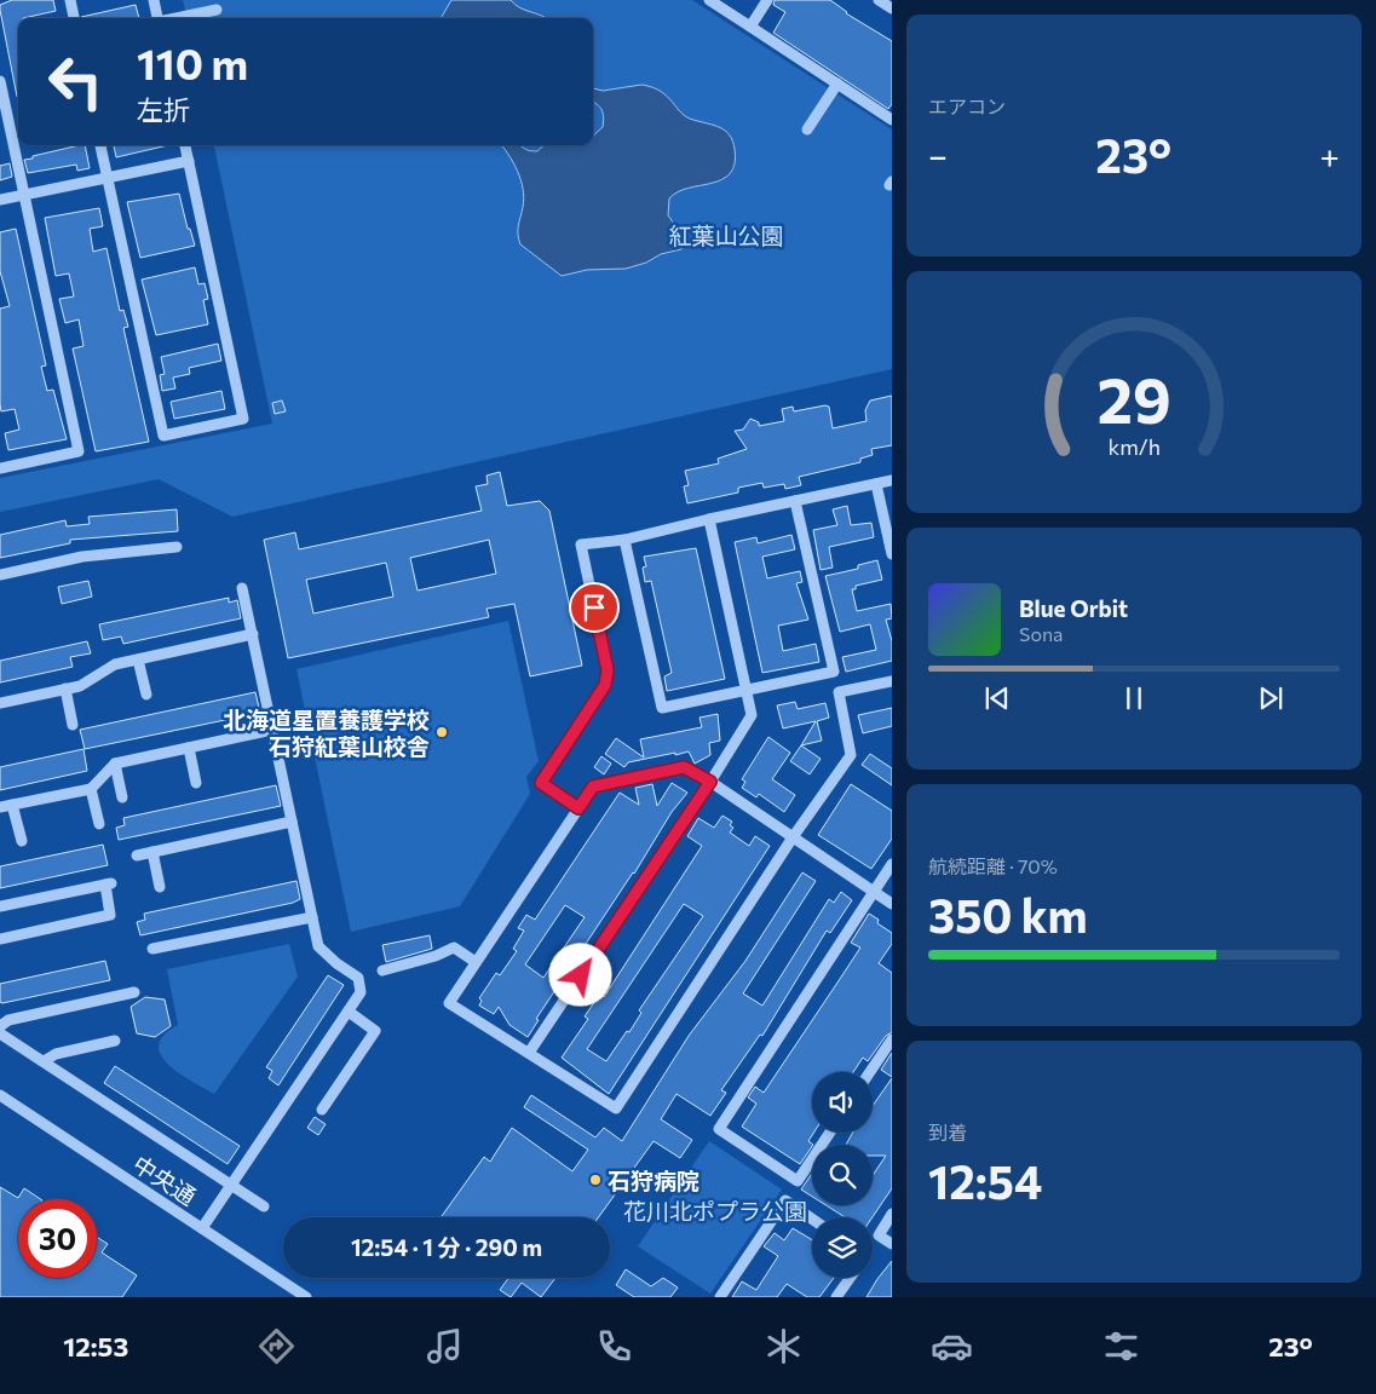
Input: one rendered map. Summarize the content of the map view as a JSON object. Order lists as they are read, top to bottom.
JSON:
{
  "streets": {
    "street": ["中央通"]
  },
  "parks": ["紅葉山公園", "花川北ポプラ公園"],
  "places": ["北海道星置養護学校 石狩紅葉山校舎", "石狩病院"],
  "page": {
    "tile": [
      "エアコン",
      ["航続距離 · 70%", "350 km"],
      ["到着", "12:54"]
    ],
    "turn": ["110 m", "左折"],
    "heat": ["−", "23°", "+"],
    "song": ["Blue Orbit", "Sona"],
    "limit": "30",
    "trip": "12:54 · 1 分 · 290 m",
    "tabs": ["12:53", "23°"],
    "gauge": ["29", "km/h"]
  }
}
